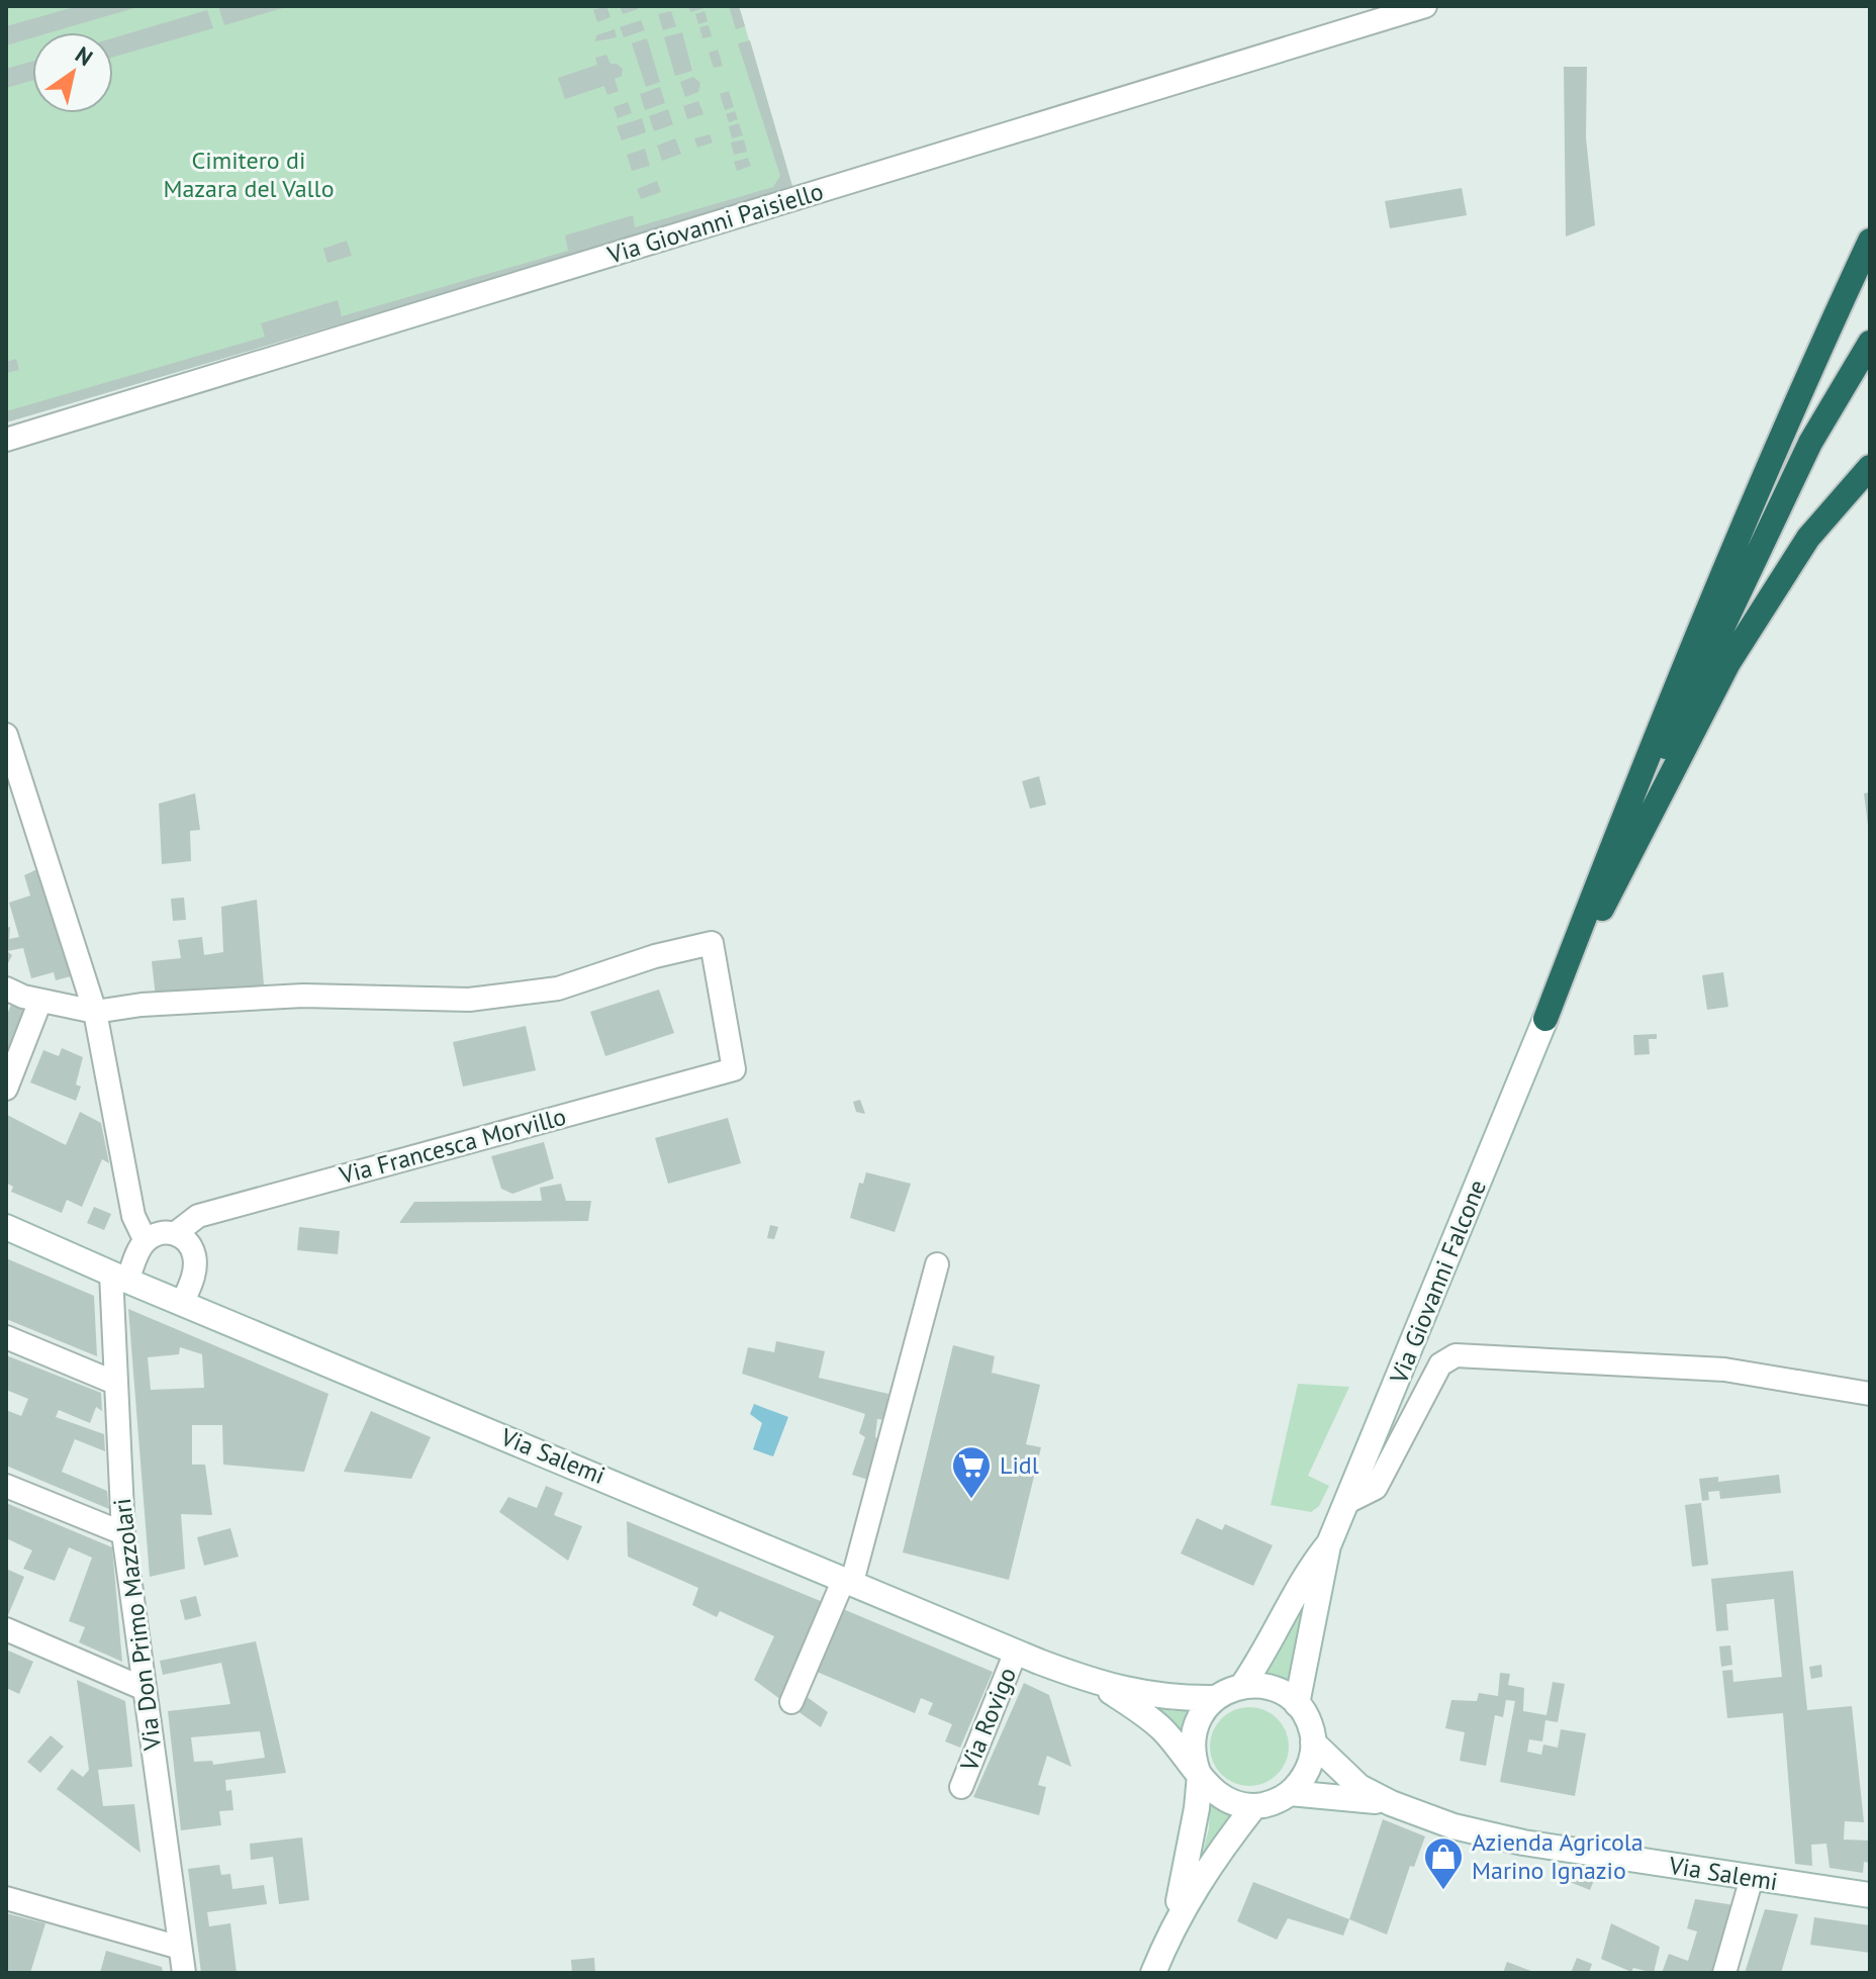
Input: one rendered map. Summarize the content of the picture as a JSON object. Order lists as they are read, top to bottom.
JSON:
{
  "streets": {
    "main road": ["Via Giovanni Falcone", "Via Salemi"],
    "street": [
      "Via Giovanni Paisiello",
      "Via Francesca Morvillo",
      "Via Don Primo Mazzolari",
      "Via Rovigo"
    ]
  },
  "crossings": [
    ["Via Salemi", "Via Don Primo Mazzolari"],
    ["Via Salemi", "Via Rovigo"]
  ],
  "parks": ["Cimitero di Mazara del Vallo"],
  "places": {
    "supermarket": ["Lidl"],
    "shop": ["Azienda Agricola Marino Ignazio"]
  },
  "north": "top right"
}
